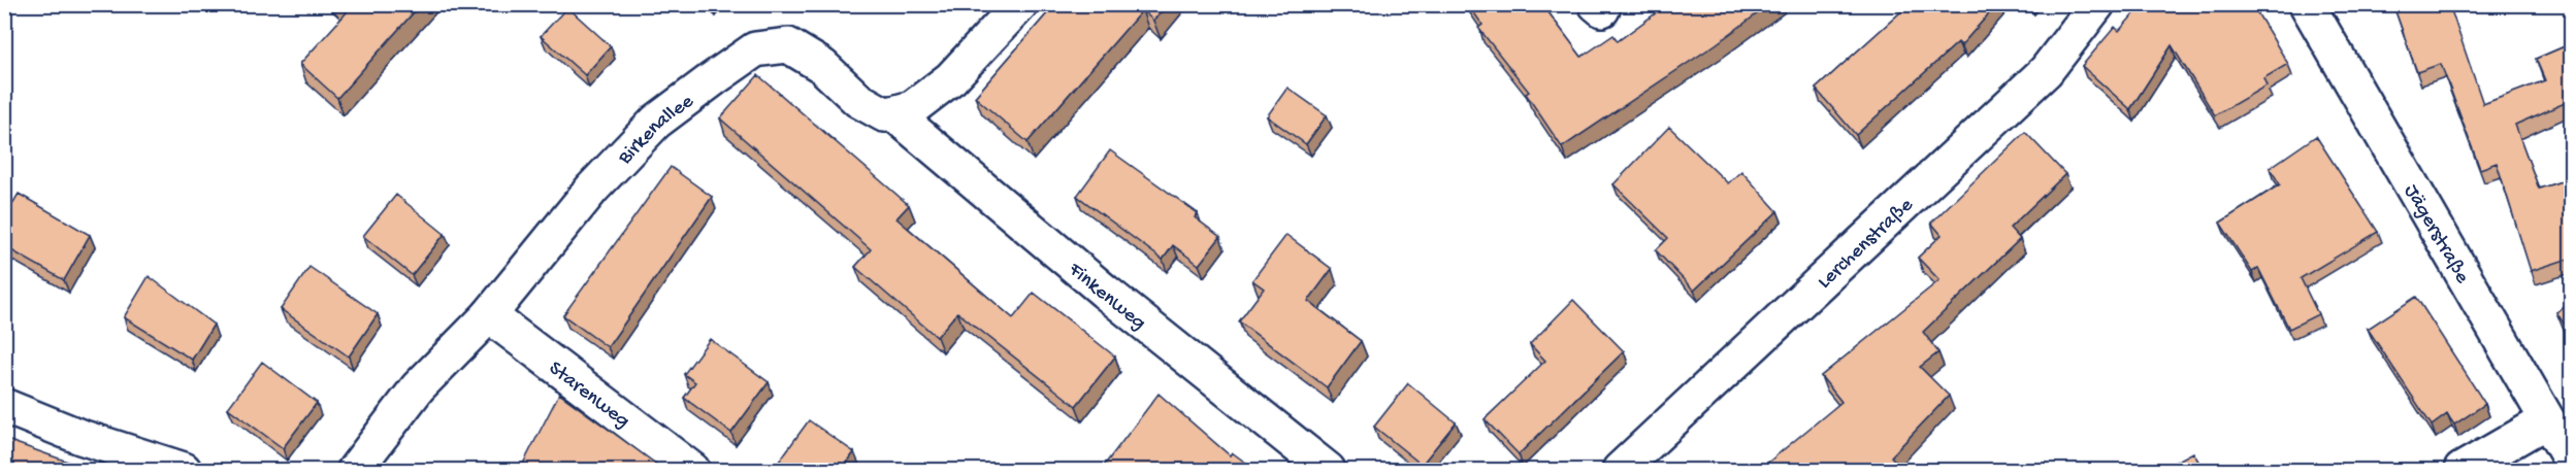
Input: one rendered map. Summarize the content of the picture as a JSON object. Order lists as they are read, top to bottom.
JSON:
{
  "streets": {
    "street": [
      "Birkenallee",
      "Jägerstraße",
      "Lerchenstraße",
      "Finkenweg",
      "Starenweg"
    ]
  },
  "crossings": [
    ["Birkenallee", "Finkenweg"],
    ["Birkenallee", "Starenweg"]
  ]
}
